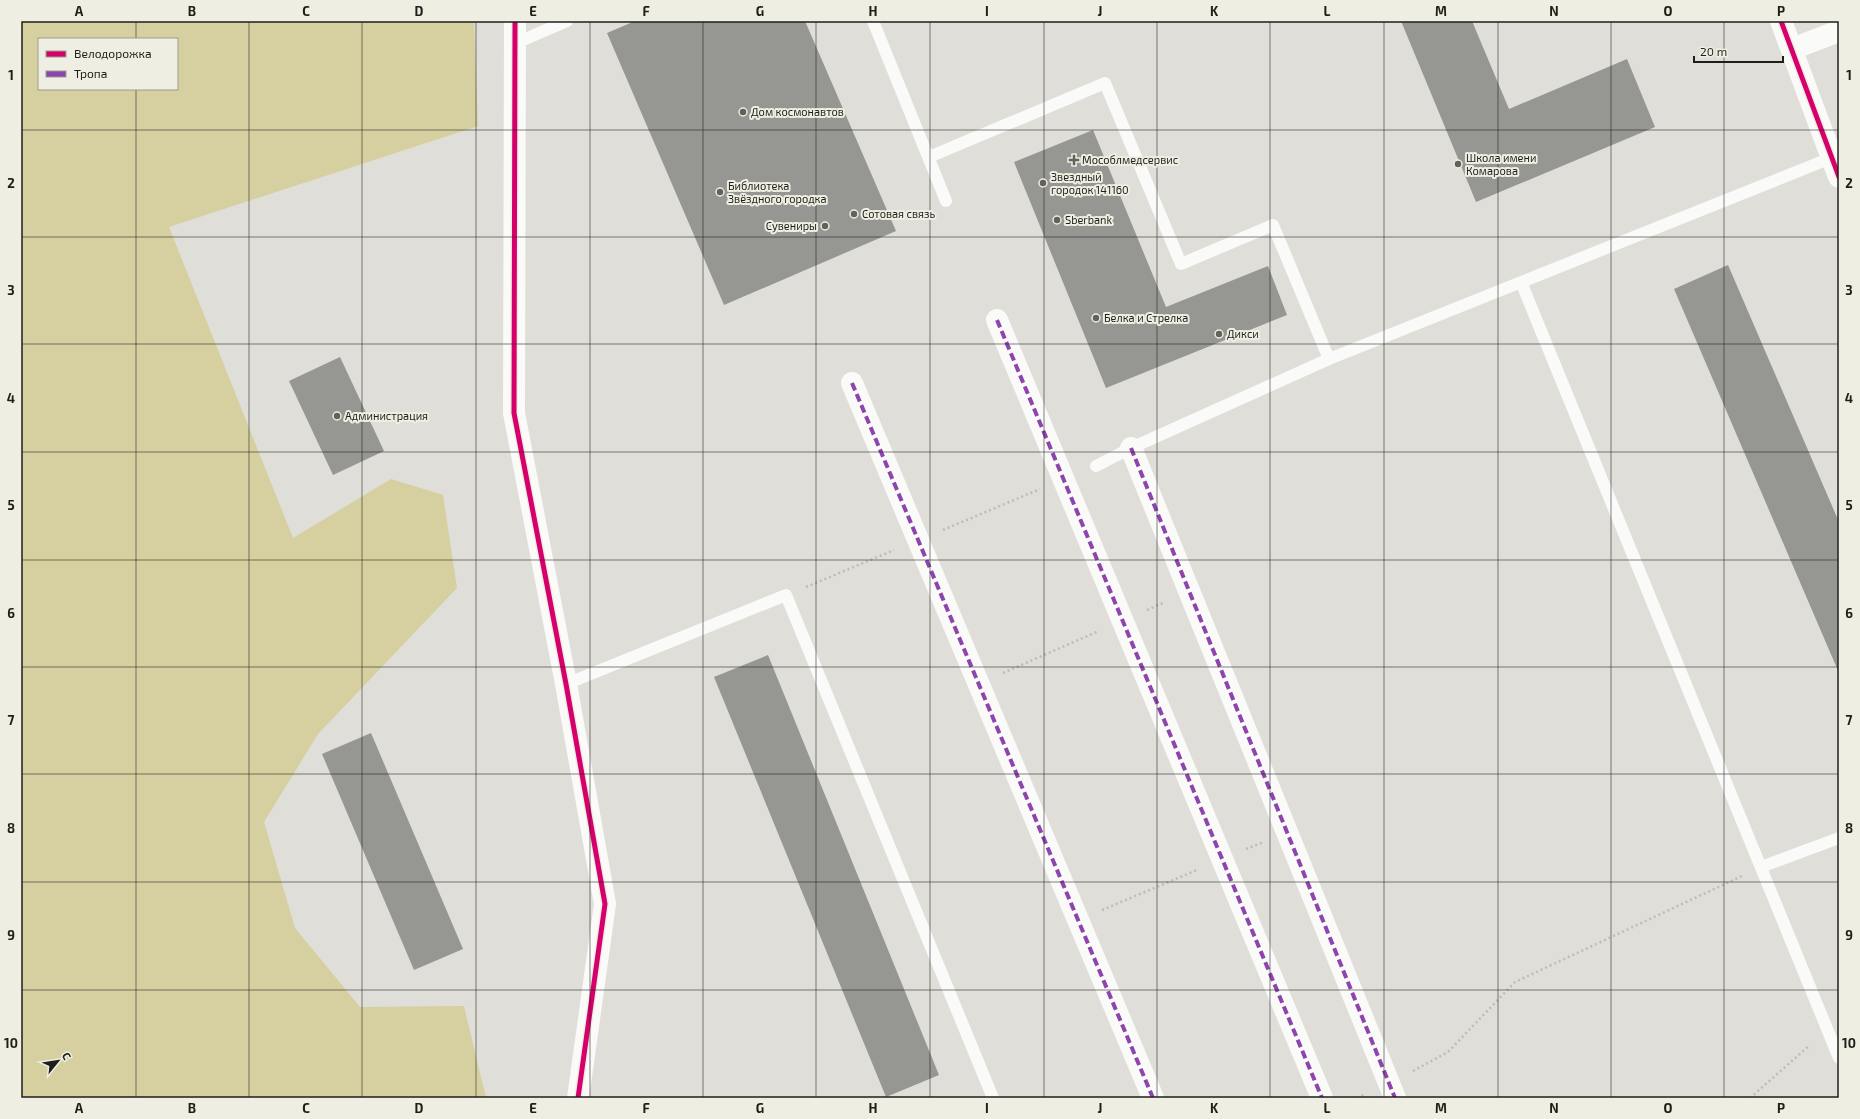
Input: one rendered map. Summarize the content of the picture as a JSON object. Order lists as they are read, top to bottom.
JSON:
{
  "places": {
    "other": [
      "Дом космонавтов",
      "Школа имени Комарова",
      "Звездный городок 141160",
      "Библиотека Звёздного городка",
      "Сотовая связь",
      "Sberbank",
      "Сувениры",
      "Белка и Стрелка",
      "Дикси",
      "Администрация"
    ],
    "health": ["Мособлмедсервис"]
  },
  "legend": ["Велодорожка", "Тропа"],
  "scale_bar": "20 m",
  "north": "top right",
  "grid": {
    "columns": [
      "A",
      "B",
      "C",
      "D",
      "E",
      "F",
      "G",
      "H",
      "I",
      "J",
      "K",
      "L",
      "M",
      "N",
      "O",
      "P"
    ],
    "rows": [
      "1",
      "2",
      "3",
      "4",
      "5",
      "6",
      "7",
      "8",
      "9",
      "10"
    ]
  }
}
